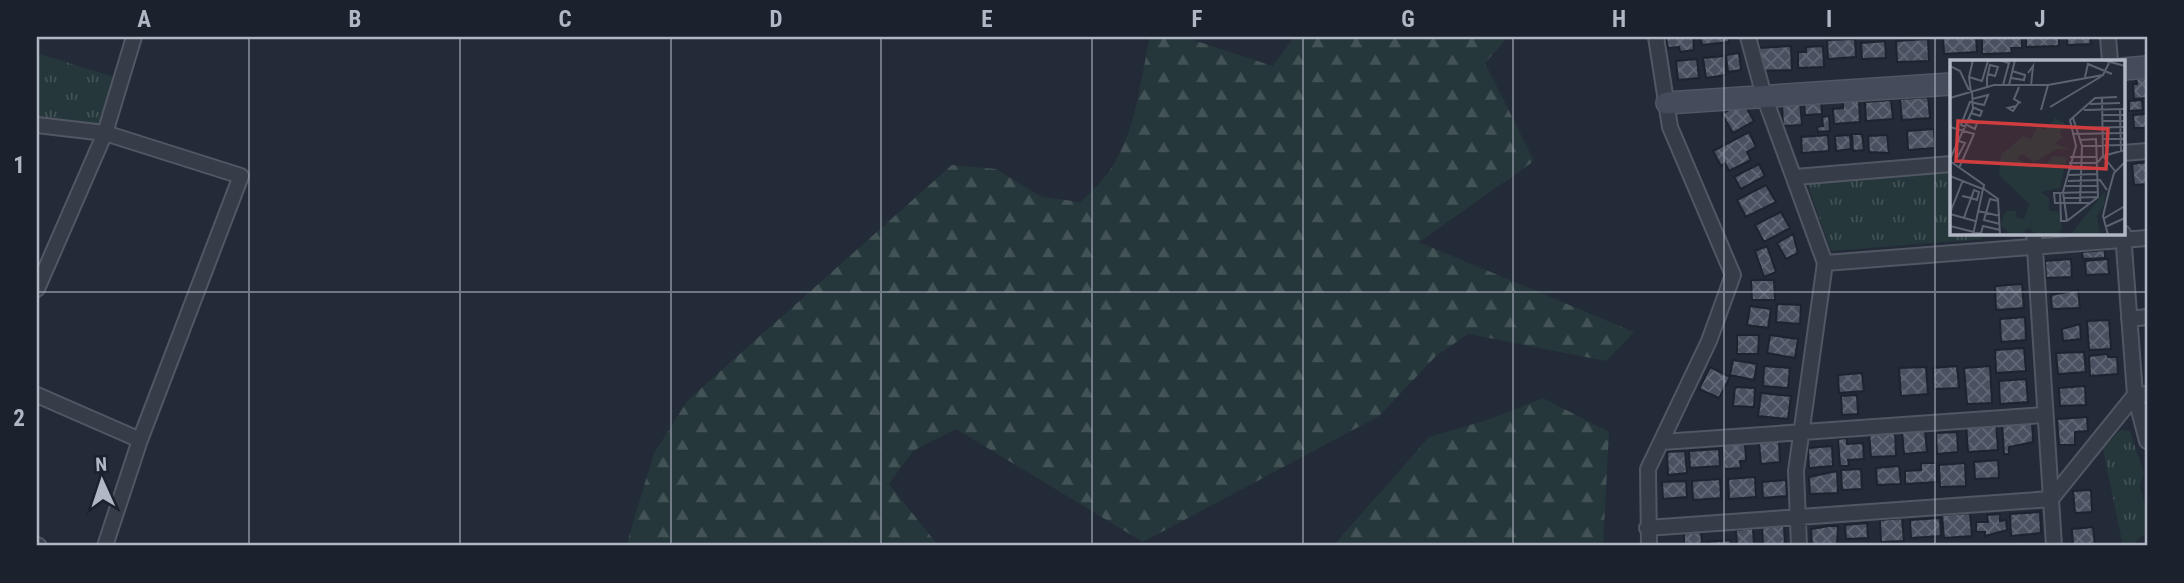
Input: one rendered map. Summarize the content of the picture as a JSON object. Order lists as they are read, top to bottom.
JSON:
{
  "north": "top",
  "grid": {
    "columns": [
      "A",
      "B",
      "C",
      "D",
      "E",
      "F",
      "G",
      "H",
      "I",
      "J"
    ],
    "rows": ["1", "2"]
  }
}
